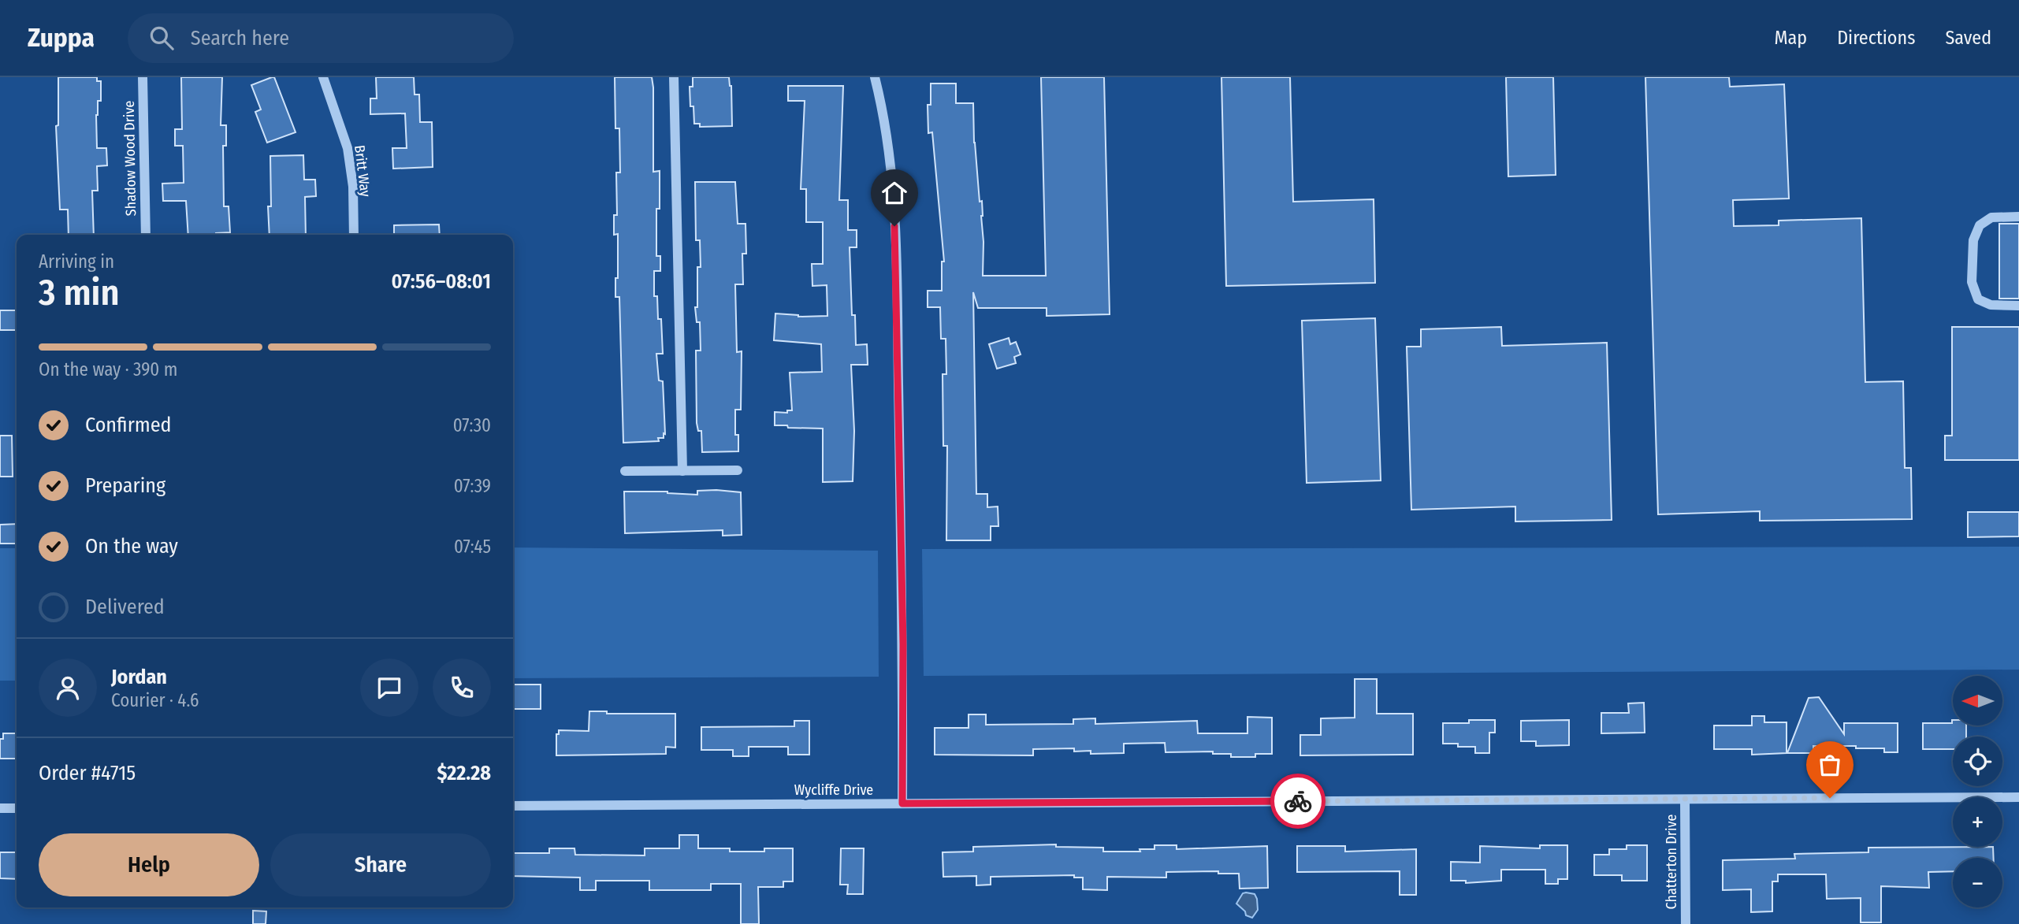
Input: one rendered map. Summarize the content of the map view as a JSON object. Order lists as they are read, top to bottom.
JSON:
{
  "streets": {
    "street": [
      "Shadow Wood Drive",
      "Britt Way",
      "Wycliffe Drive",
      "Chatterton Drive"
    ]
  },
  "crossings": [
    ["Wycliffe Drive", "Chatterton Drive"]
  ],
  "north": "left",
  "page": {
    "header": "Zuppa",
    "search": "Search here",
    "nav": ["Map", "Directions", "Saved"],
    "heading": ["3 min", "Arriving in", "07:56–08:01"],
    "panel": [
      "Jordan",
      "Courier · 4.6",
      "Order #4715",
      "$22.28"
    ],
    "bar": "On the way · 390 m",
    "list": [
      ["Confirmed", "07:30"],
      ["Preparing", "07:39"],
      ["On the way", "07:45"],
      "Delivered"
    ],
    "map_buttons": ["+", "−"],
    "buttons": ["Help", "Share"]
  }
}
